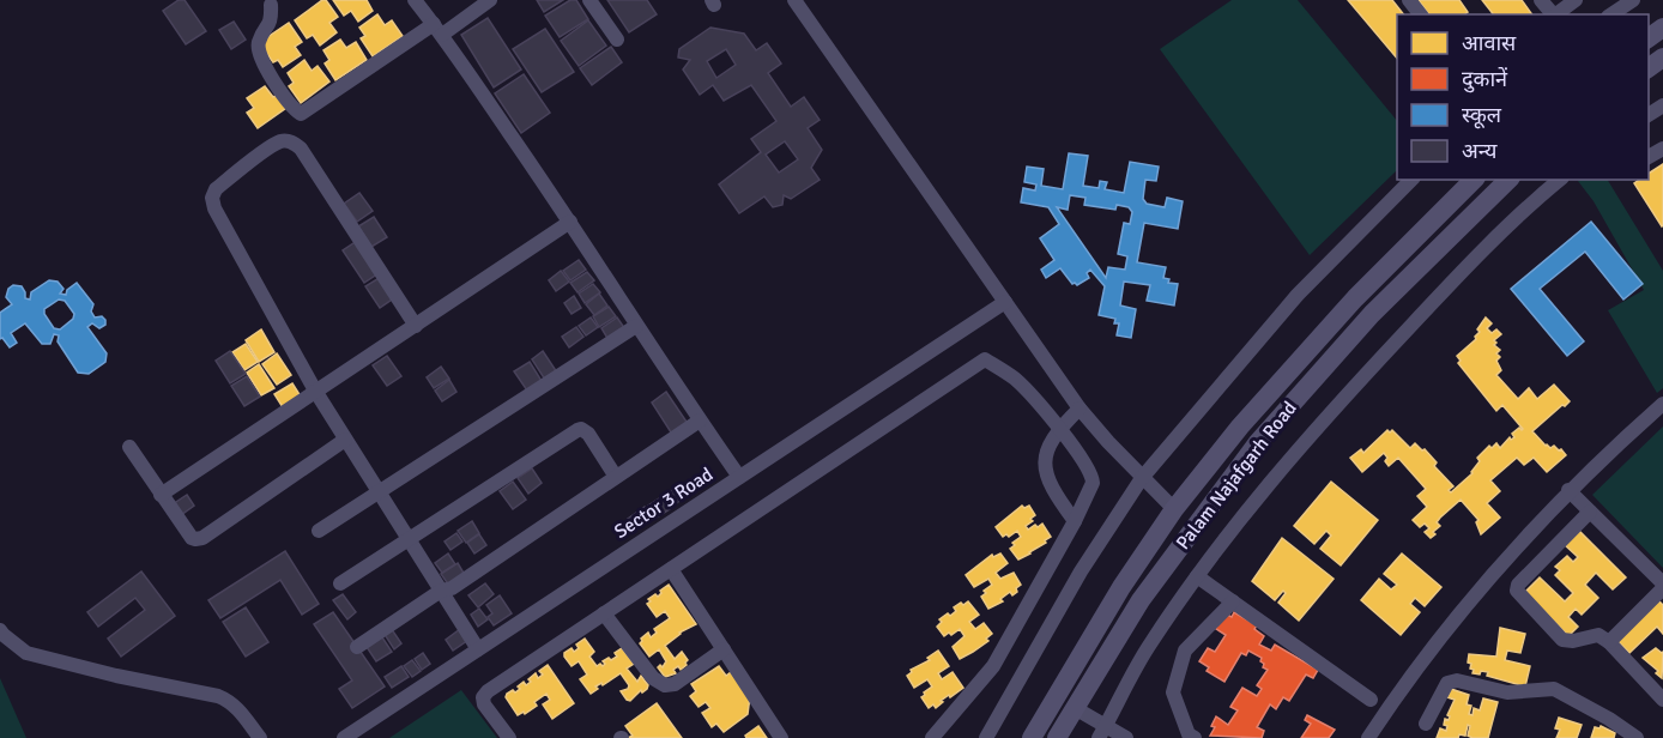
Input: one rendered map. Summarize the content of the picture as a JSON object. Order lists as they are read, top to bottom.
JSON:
{
  "streets": {
    "main road": ["Palam Najafgarh Road"],
    "street": ["Sector 3 Road"]
  },
  "legend": [
    "आवास",
    "दुकानें",
    "स्कूल",
    "अन्य"
  ]
}
